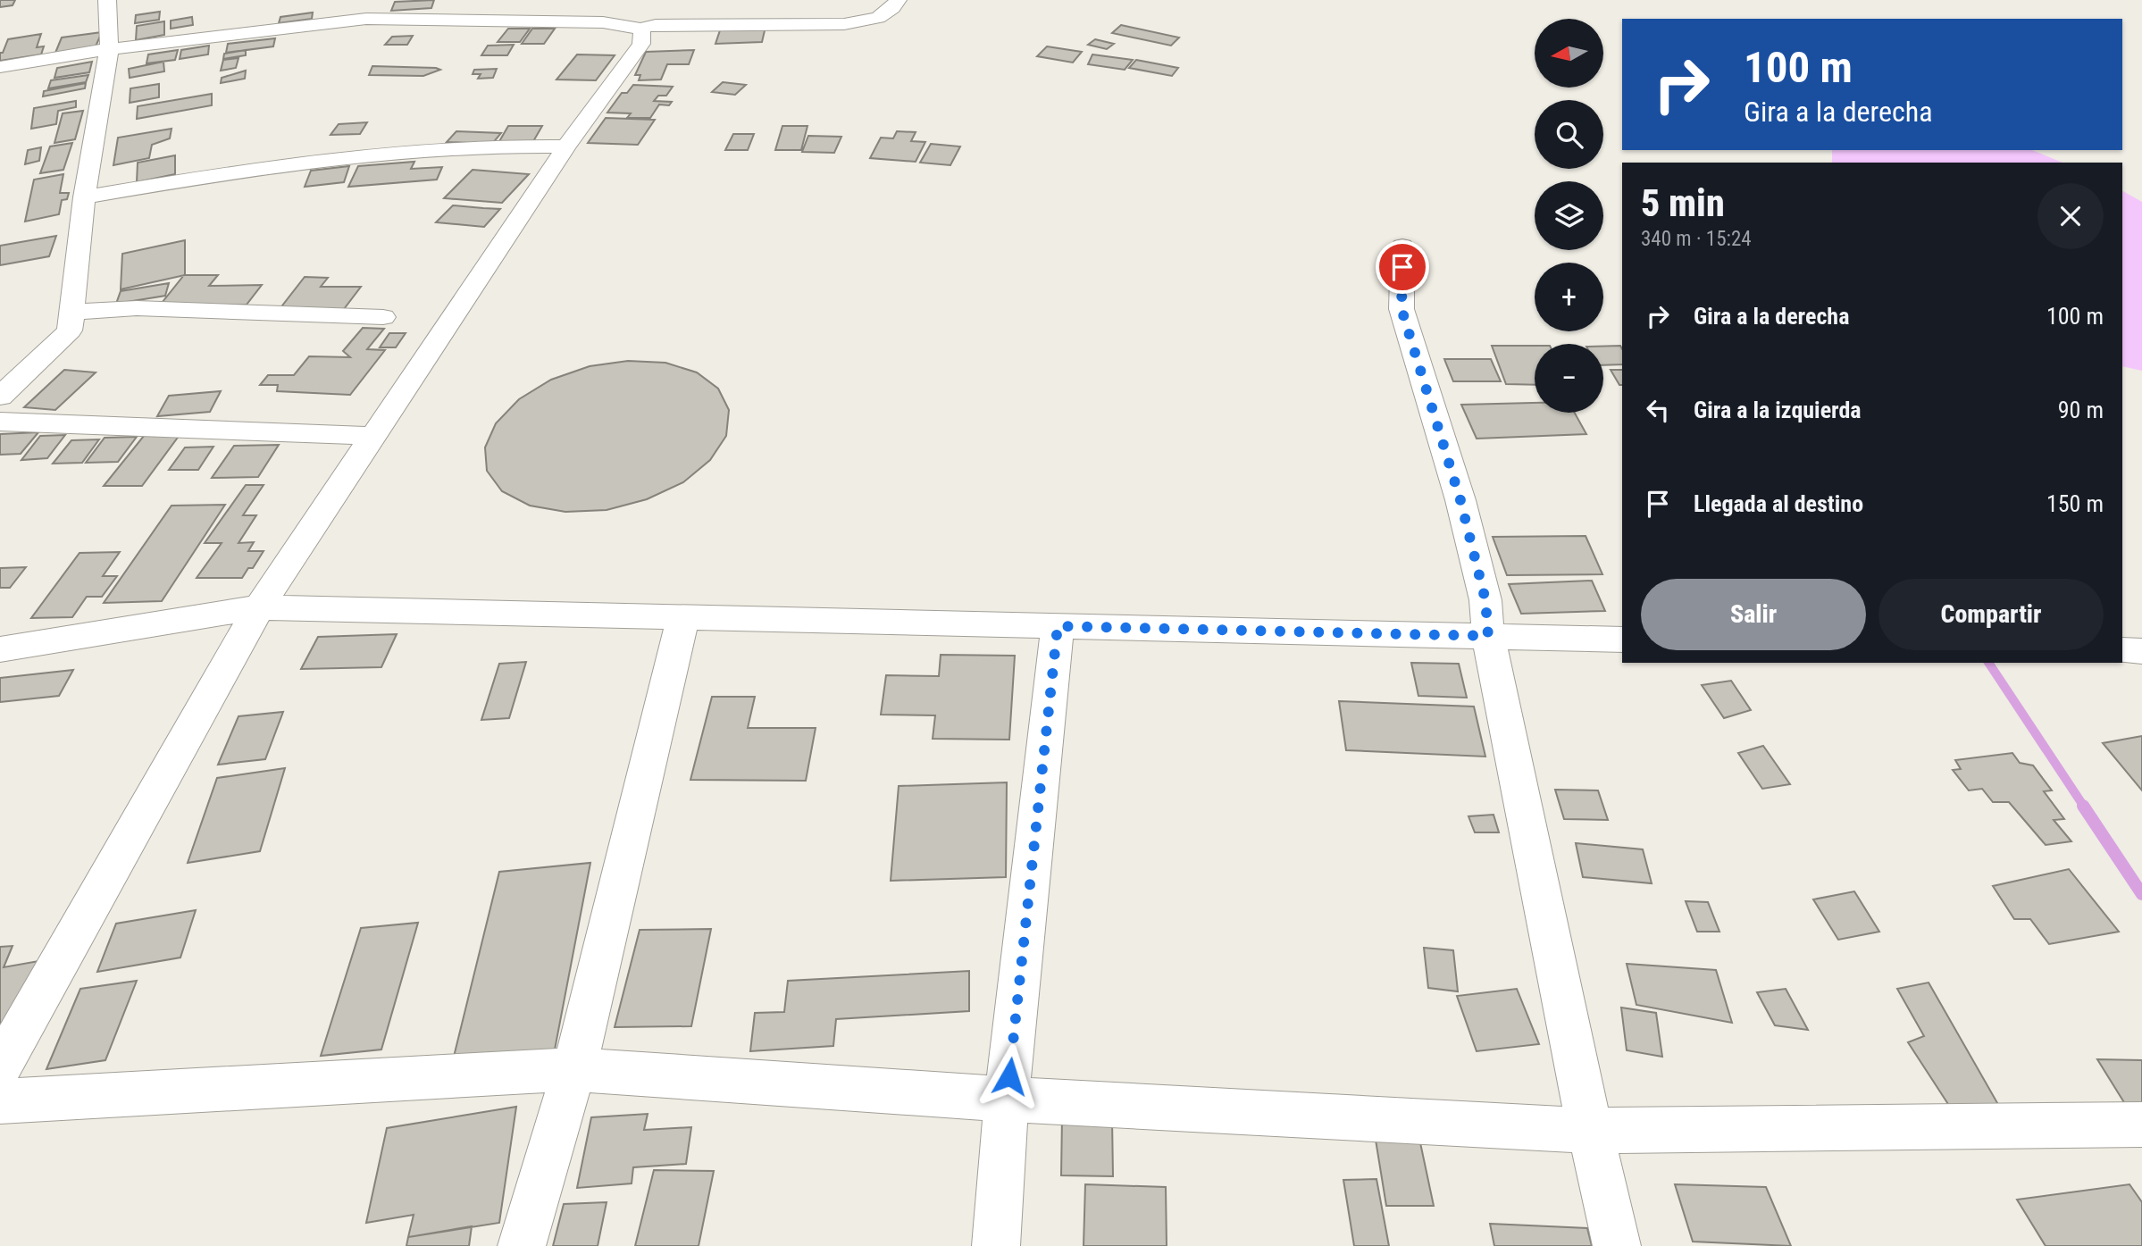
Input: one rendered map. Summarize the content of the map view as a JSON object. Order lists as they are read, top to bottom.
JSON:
{
  "north": "left",
  "page": {
    "map_buttons": ["+", "−"],
    "turn": ["100 m", "Gira a la derecha"],
    "heading": ["5 min", "340 m · 15:24"],
    "list": [
      {
        "name": "Gira a la derecha",
        "value": "100 m"
      },
      {
        "name": "Gira a la izquierda",
        "value": "90 m"
      },
      {
        "name": "Llegada al destino",
        "value": "150 m"
      }
    ],
    "buttons": ["Salir", "Compartir"]
  }
}
